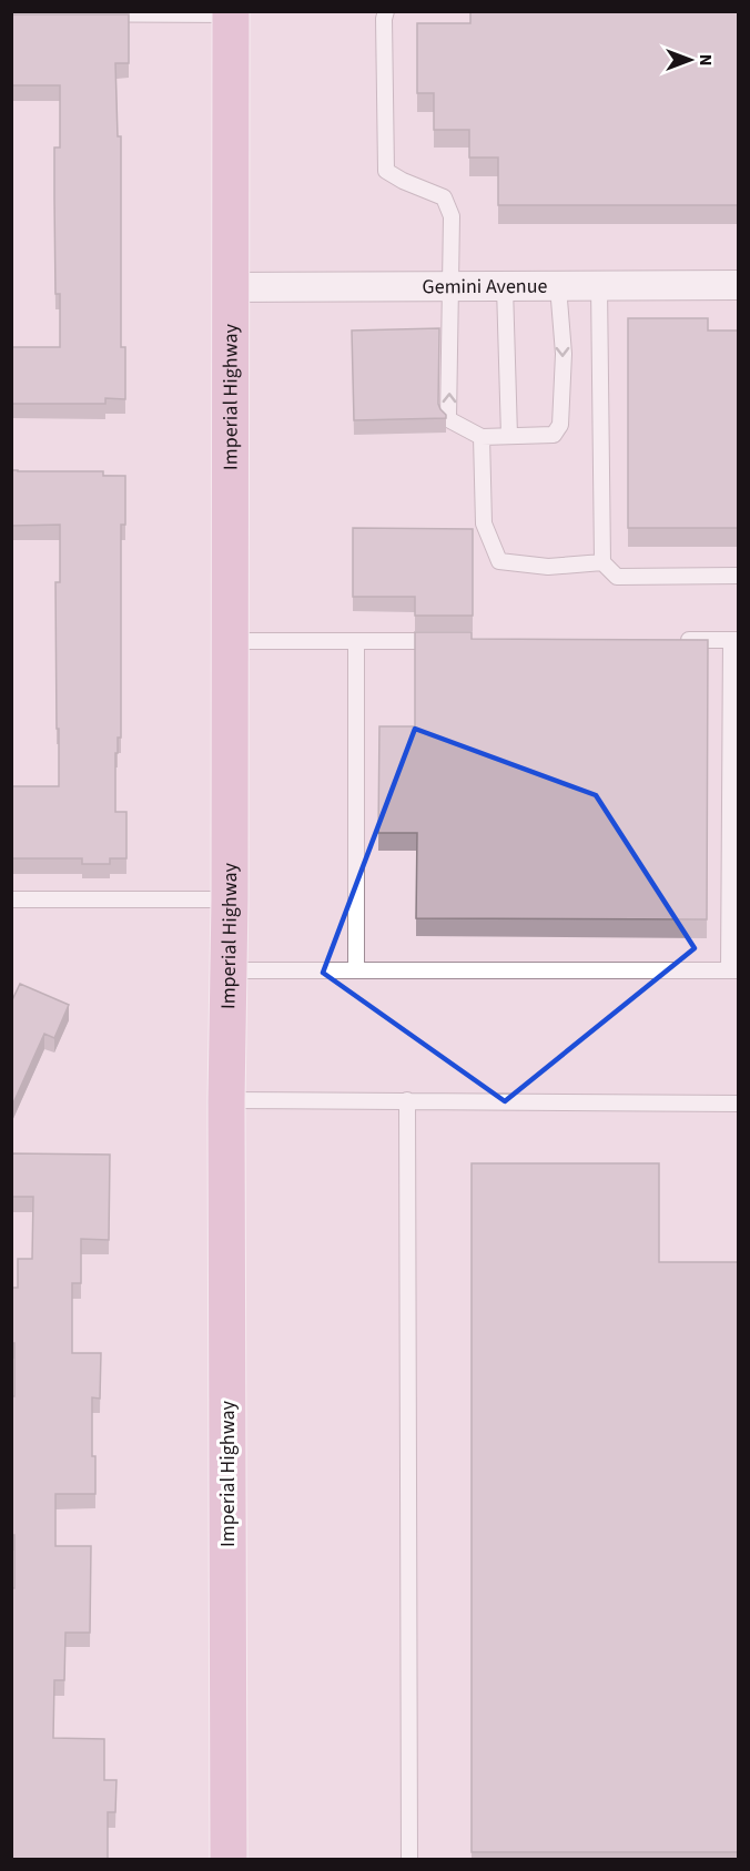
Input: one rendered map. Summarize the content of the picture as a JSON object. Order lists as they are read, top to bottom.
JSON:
{
  "streets": {
    "main road": ["Imperial Highway"],
    "street": ["Gemini Avenue"]
  },
  "crossings": [
    ["Gemini Avenue", "Imperial Highway"]
  ],
  "north": "right"
}
